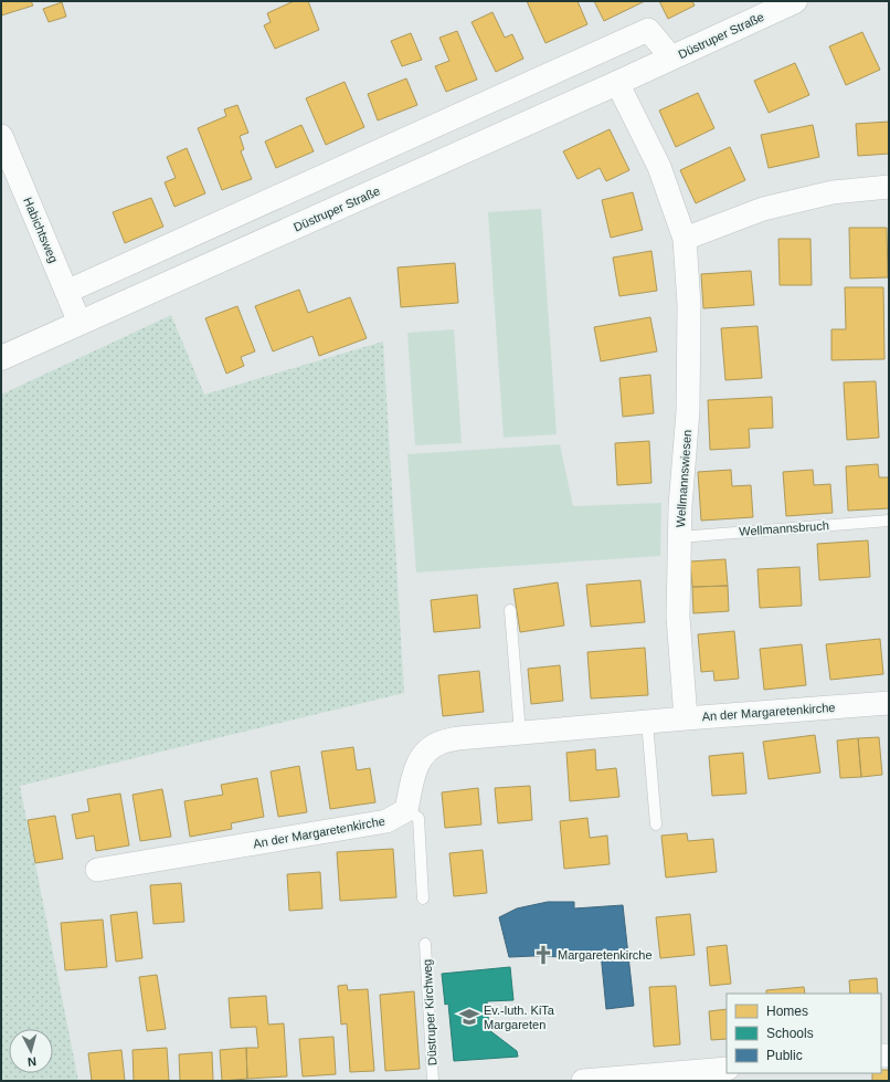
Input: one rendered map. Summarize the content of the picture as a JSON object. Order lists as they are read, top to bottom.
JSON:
{
  "streets": {
    "street": [
      "Düstruper Straße",
      "Habichtsweg",
      "Wellmannswiesen",
      "An der Margaretenkirche"
    ],
    "lane": ["Wellmannsbruch", "Düstruper Kirchweg"]
  },
  "crossings": [
    ["Düstruper Straße", "Habichtsweg"],
    ["Düstruper Straße", "Wellmannswiesen"],
    ["Wellmannswiesen", "Wellmannsbruch"],
    ["Wellmannswiesen", "An der Margaretenkirche"]
  ],
  "places": {
    "church": ["Margaretenkirche"],
    "school or university": ["Ev.-luth. KiTa Margareten"]
  },
  "legend": ["Homes", "Schools", "Public"],
  "north": "bottom"
}
